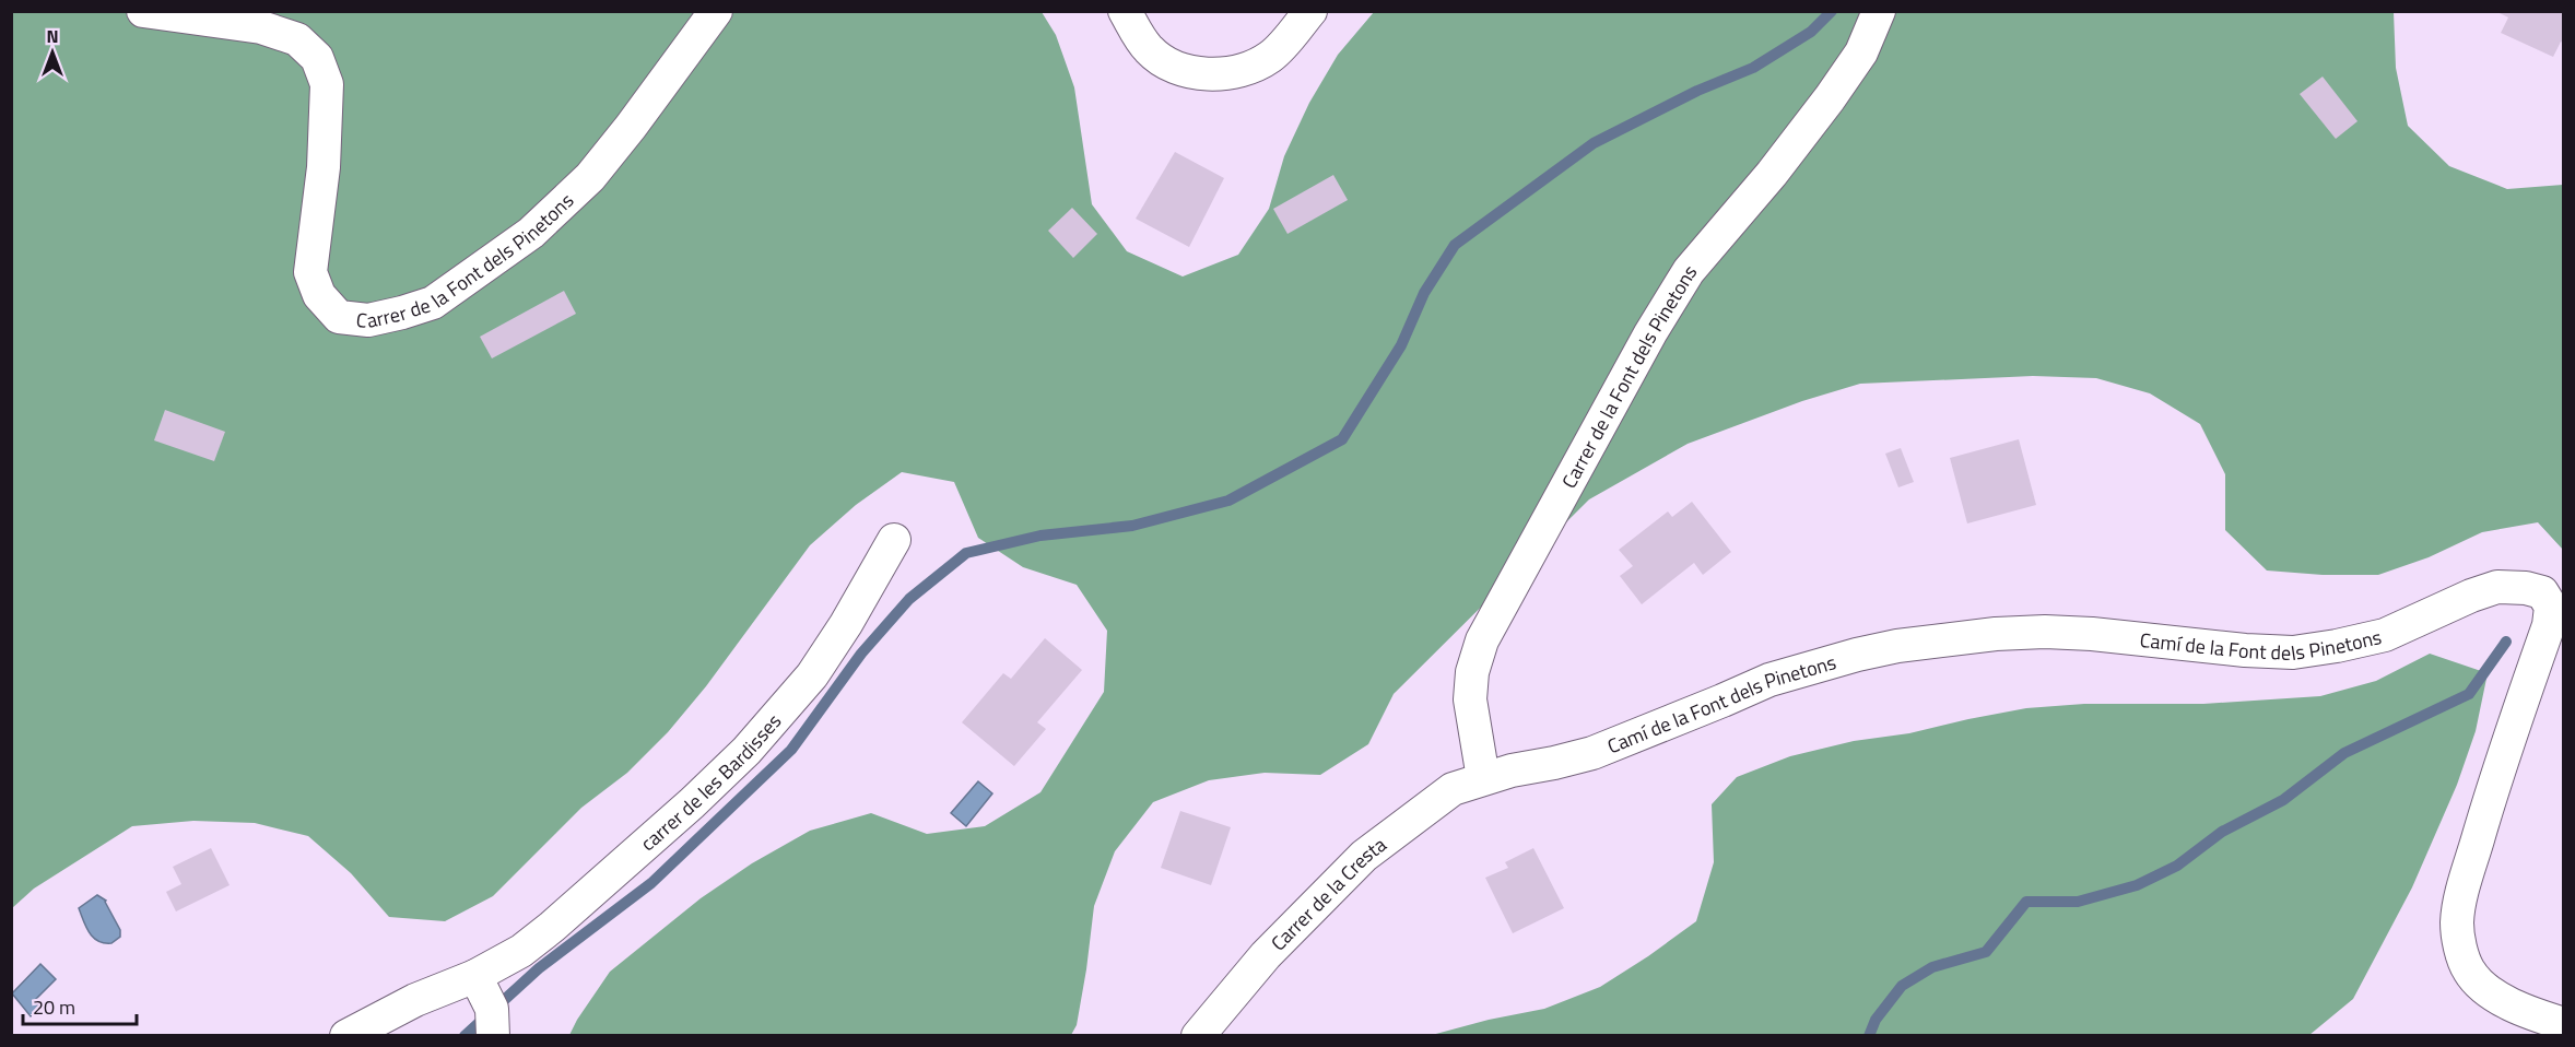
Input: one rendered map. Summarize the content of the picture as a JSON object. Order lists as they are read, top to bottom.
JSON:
{
  "streets": {
    "street": [
      "Carrer de la Font dels Pinetons",
      "Camí de la Font dels Pinetons",
      "carrer de les Bardisses",
      "Carrer de la Cresta"
    ]
  },
  "crossings": [
    ["Carrer de la Font dels Pinetons", "Camí de la Font dels Pinetons"],
    ["Carrer de la Font dels Pinetons", "Carrer de la Cresta"],
    ["Camí de la Font dels Pinetons", "Carrer de la Cresta"]
  ],
  "scale_bar": "20 m",
  "north": "top"
}
